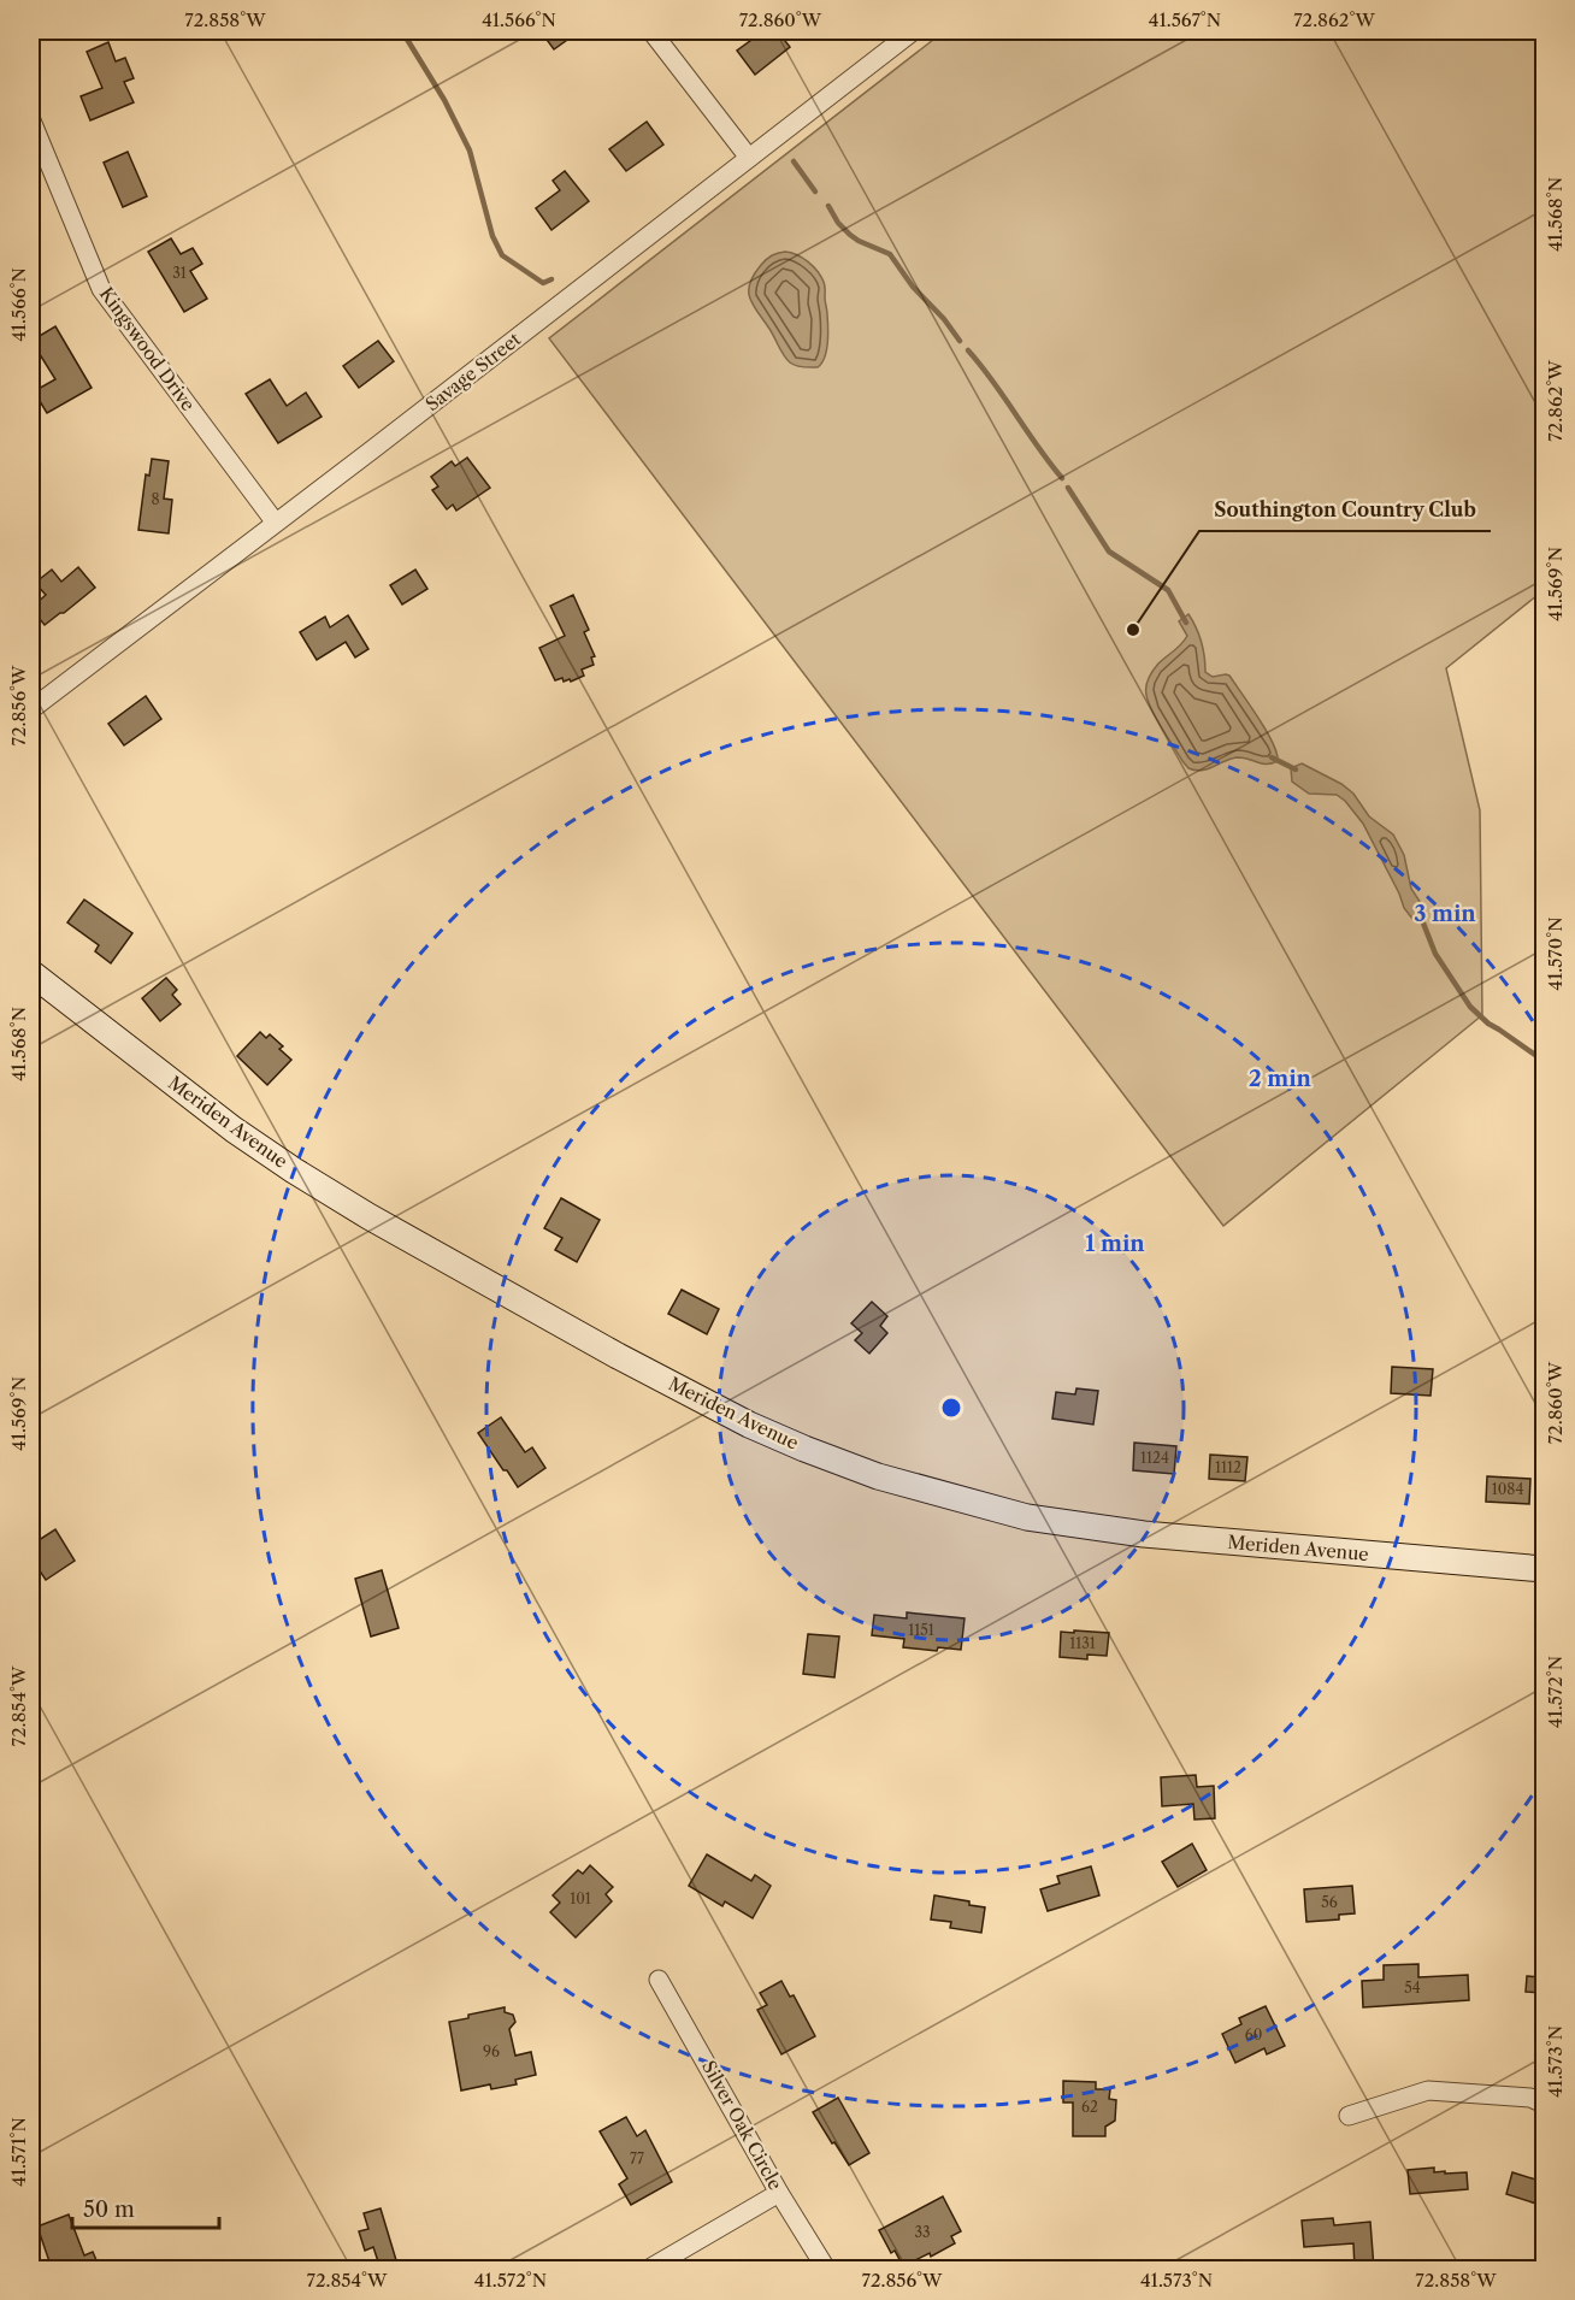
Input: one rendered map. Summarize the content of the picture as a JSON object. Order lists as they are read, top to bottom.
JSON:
{
  "streets": {
    "main road": ["Meriden Avenue"],
    "street": ["Kingswood Drive", "Savage Street", "Silver Oak Circle"]
  },
  "crossings": [
    ["Kingswood Drive", "Savage Street"]
  ],
  "places": ["Southington Country Club"],
  "house_numbers": [
    "31",
    "8",
    "1124",
    "1112",
    "1084",
    "1151",
    "1131",
    "101",
    "56",
    "54",
    "60",
    "96",
    "62",
    "77",
    "33"
  ],
  "scale_bar": "50 m",
  "coordinates": [
    "72.858°W",
    "41.566°N",
    "72.860°W",
    "41.567°N",
    "72.862°W",
    "41.568°N",
    "41.569°N",
    "72.856°W",
    "41.570°N",
    "41.572°N",
    "72.854°W",
    "41.573°N",
    "41.571°N"
  ],
  "rings": ["3 min", "2 min", "1 min"]
}
